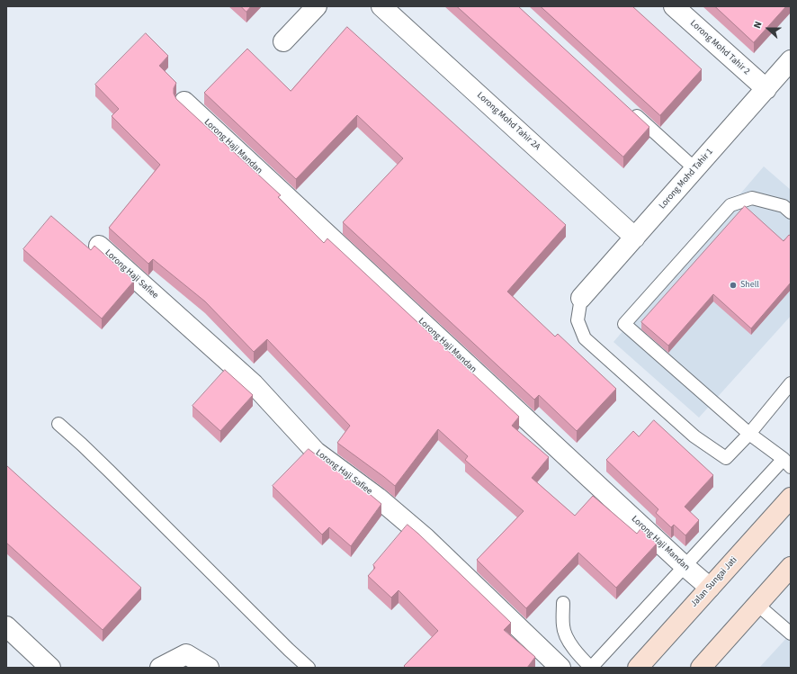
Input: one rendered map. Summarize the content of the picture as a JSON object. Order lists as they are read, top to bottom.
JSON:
{
  "streets": {
    "main road": ["Jalan Sungai Jati"],
    "street": [
      "Lorong Mohd Tahir 2",
      "Lorong Mohd Tahir 2A",
      "Lorong Haji Mandan",
      "Lorong Mohd Tahir 1",
      "Lorong Haji Safiee"
    ]
  },
  "crossings": [
    ["Lorong Mohd Tahir 2", "Lorong Mohd Tahir 1"],
    ["Lorong Mohd Tahir 2A", "Lorong Mohd Tahir 1"],
    ["Lorong Haji Mandan", "Jalan Sungai Jati"]
  ],
  "places": ["Shell"],
  "north": "left"
}
